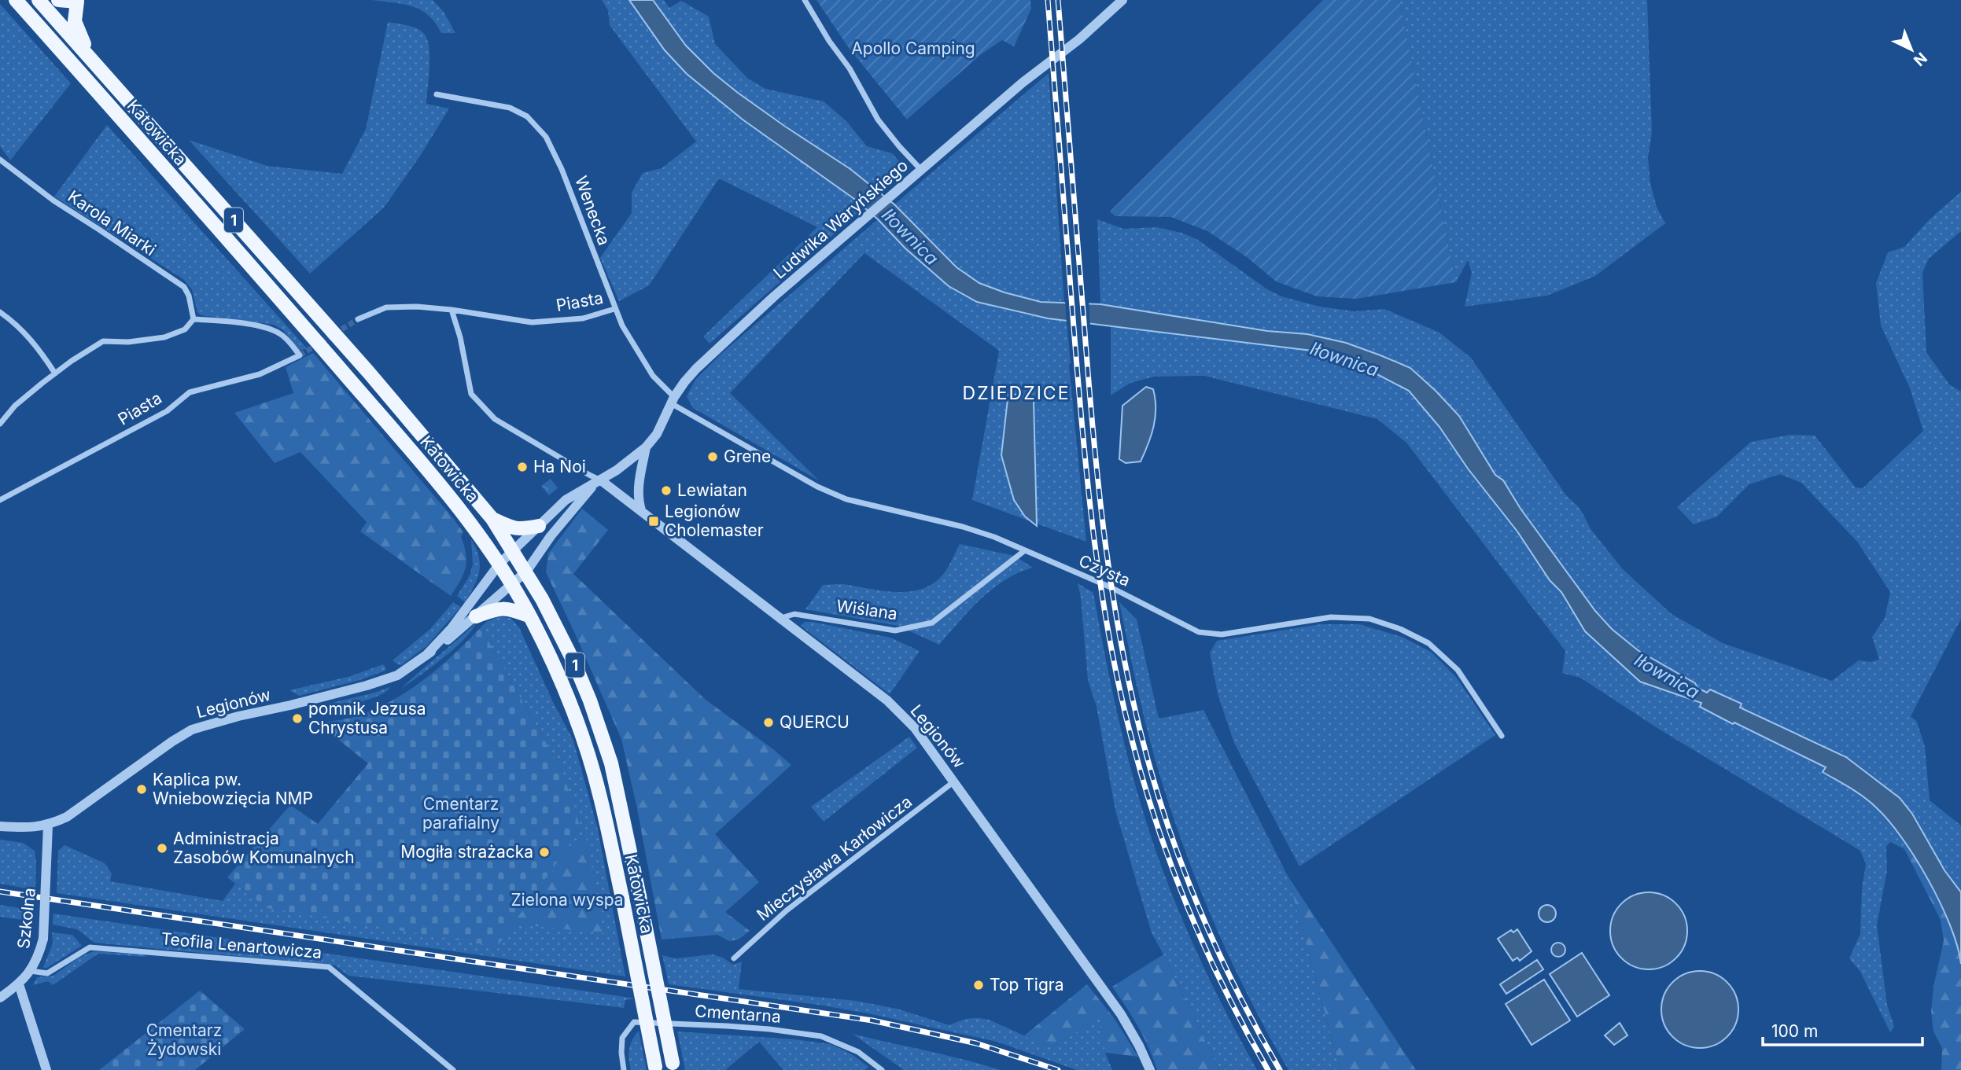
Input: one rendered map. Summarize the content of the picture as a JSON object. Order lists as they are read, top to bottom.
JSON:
{
  "streets": {
    "main road": ["Katowicka", "1"],
    "street": [
      "Wenecka",
      "Ludwika Waryńskiego",
      "Karola Miarki",
      "Piasta",
      "Czysta",
      "Wiślana",
      "Legionów",
      "Mieczysława Karłowicza",
      "Szkolna",
      "Teofila Lenartowicza",
      "Cmentarna"
    ]
  },
  "crossings": [
    ["Katowicka", "Legionów"],
    ["Wenecka", "Ludwika Waryńskiego"],
    ["Wenecka", "Piasta"],
    ["Wenecka", "Czysta"],
    ["Ludwika Waryńskiego", "Czysta"],
    ["Ludwika Waryńskiego", "Legionów"],
    ["Karola Miarki", "Piasta"],
    ["Czysta", "Wiślana"],
    ["Wiślana", "Legionów"],
    ["Legionów", "Mieczysława Karłowicza"],
    ["Legionów", "Szkolna"],
    ["Szkolna", "Teofila Lenartowicza"]
  ],
  "districts": ["DZIEDZICE"],
  "water": ["Iłownica"],
  "parks": [
    "Apollo Camping",
    "Cmentarz parafialny",
    "Zielona wyspa",
    "Cmentarz Żydowski"
  ],
  "places": {
    "other": [
      "Grene",
      "Ha Noi",
      "Lewiatan",
      "pomnik Jezusa Chrystusa",
      "QUERCU",
      "Kaplica pw. Wniebowzięcia NMP",
      "Administracja Zasobów Komunalnych",
      "Mogiła strażacka",
      "Top Tigra"
    ],
    "transit": ["Legionów Cholemaster"]
  },
  "scale_bar": "100 m",
  "north": "bottom right"
}
